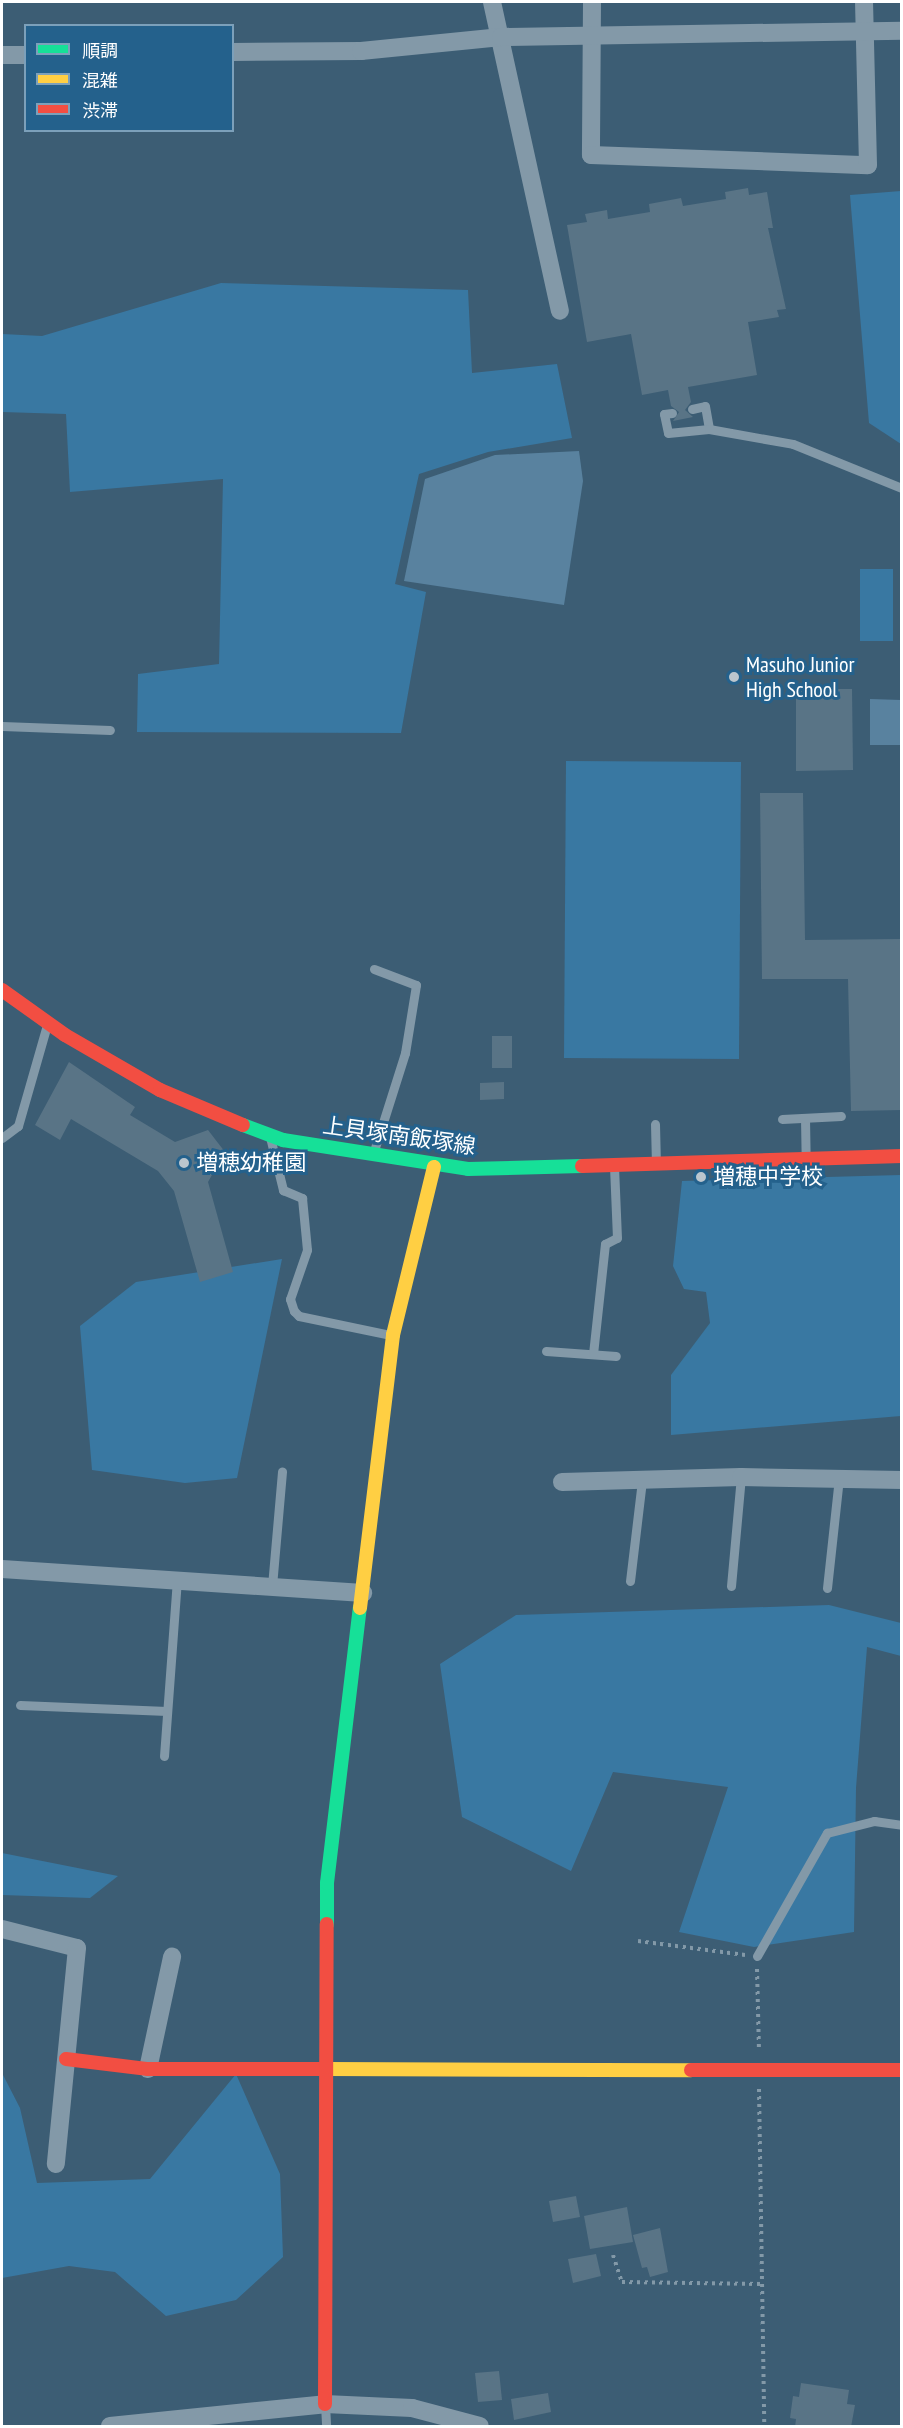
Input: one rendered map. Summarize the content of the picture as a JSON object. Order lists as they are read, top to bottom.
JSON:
{
  "streets": {
    "street": ["上貝塚南飯塚線"]
  },
  "places": ["Masuho Junior High School", "増穂幼稚園", "増穂中学校"],
  "legend": ["順調", "混雑", "渋滞"]
}
